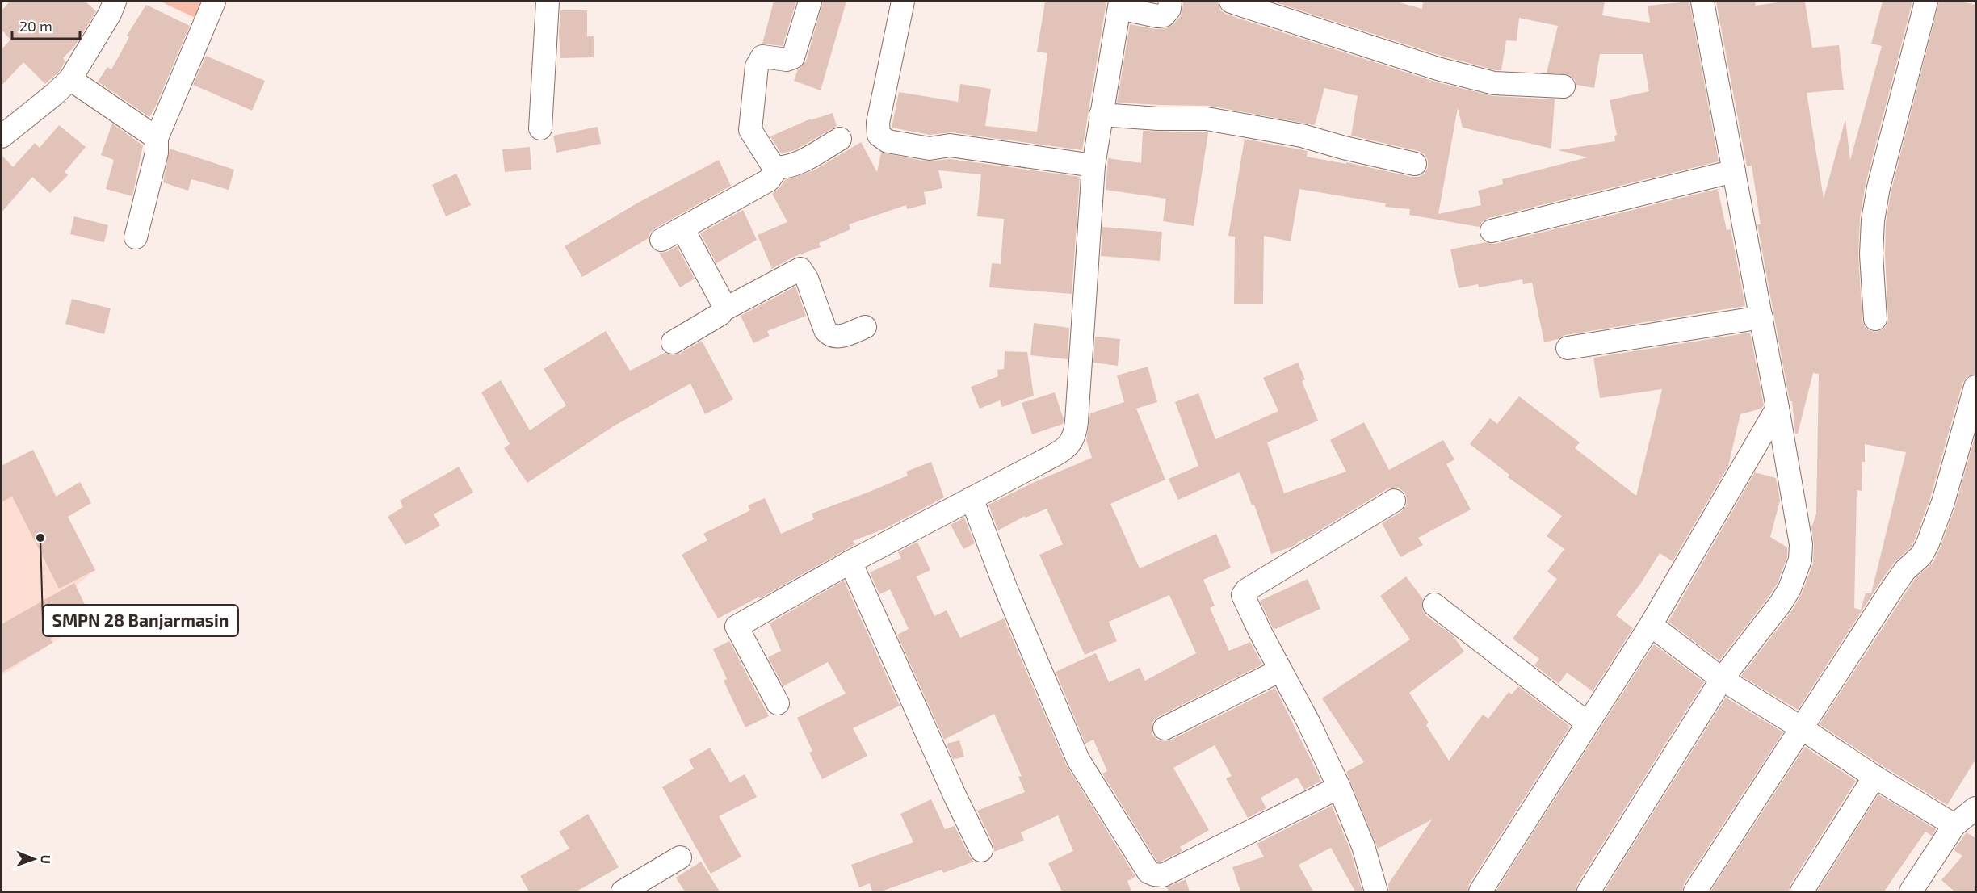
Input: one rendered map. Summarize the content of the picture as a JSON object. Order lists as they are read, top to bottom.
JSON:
{
  "places": ["SMPN 28 Banjarmasin"],
  "scale_bar": "20 m",
  "north": "right"
}
